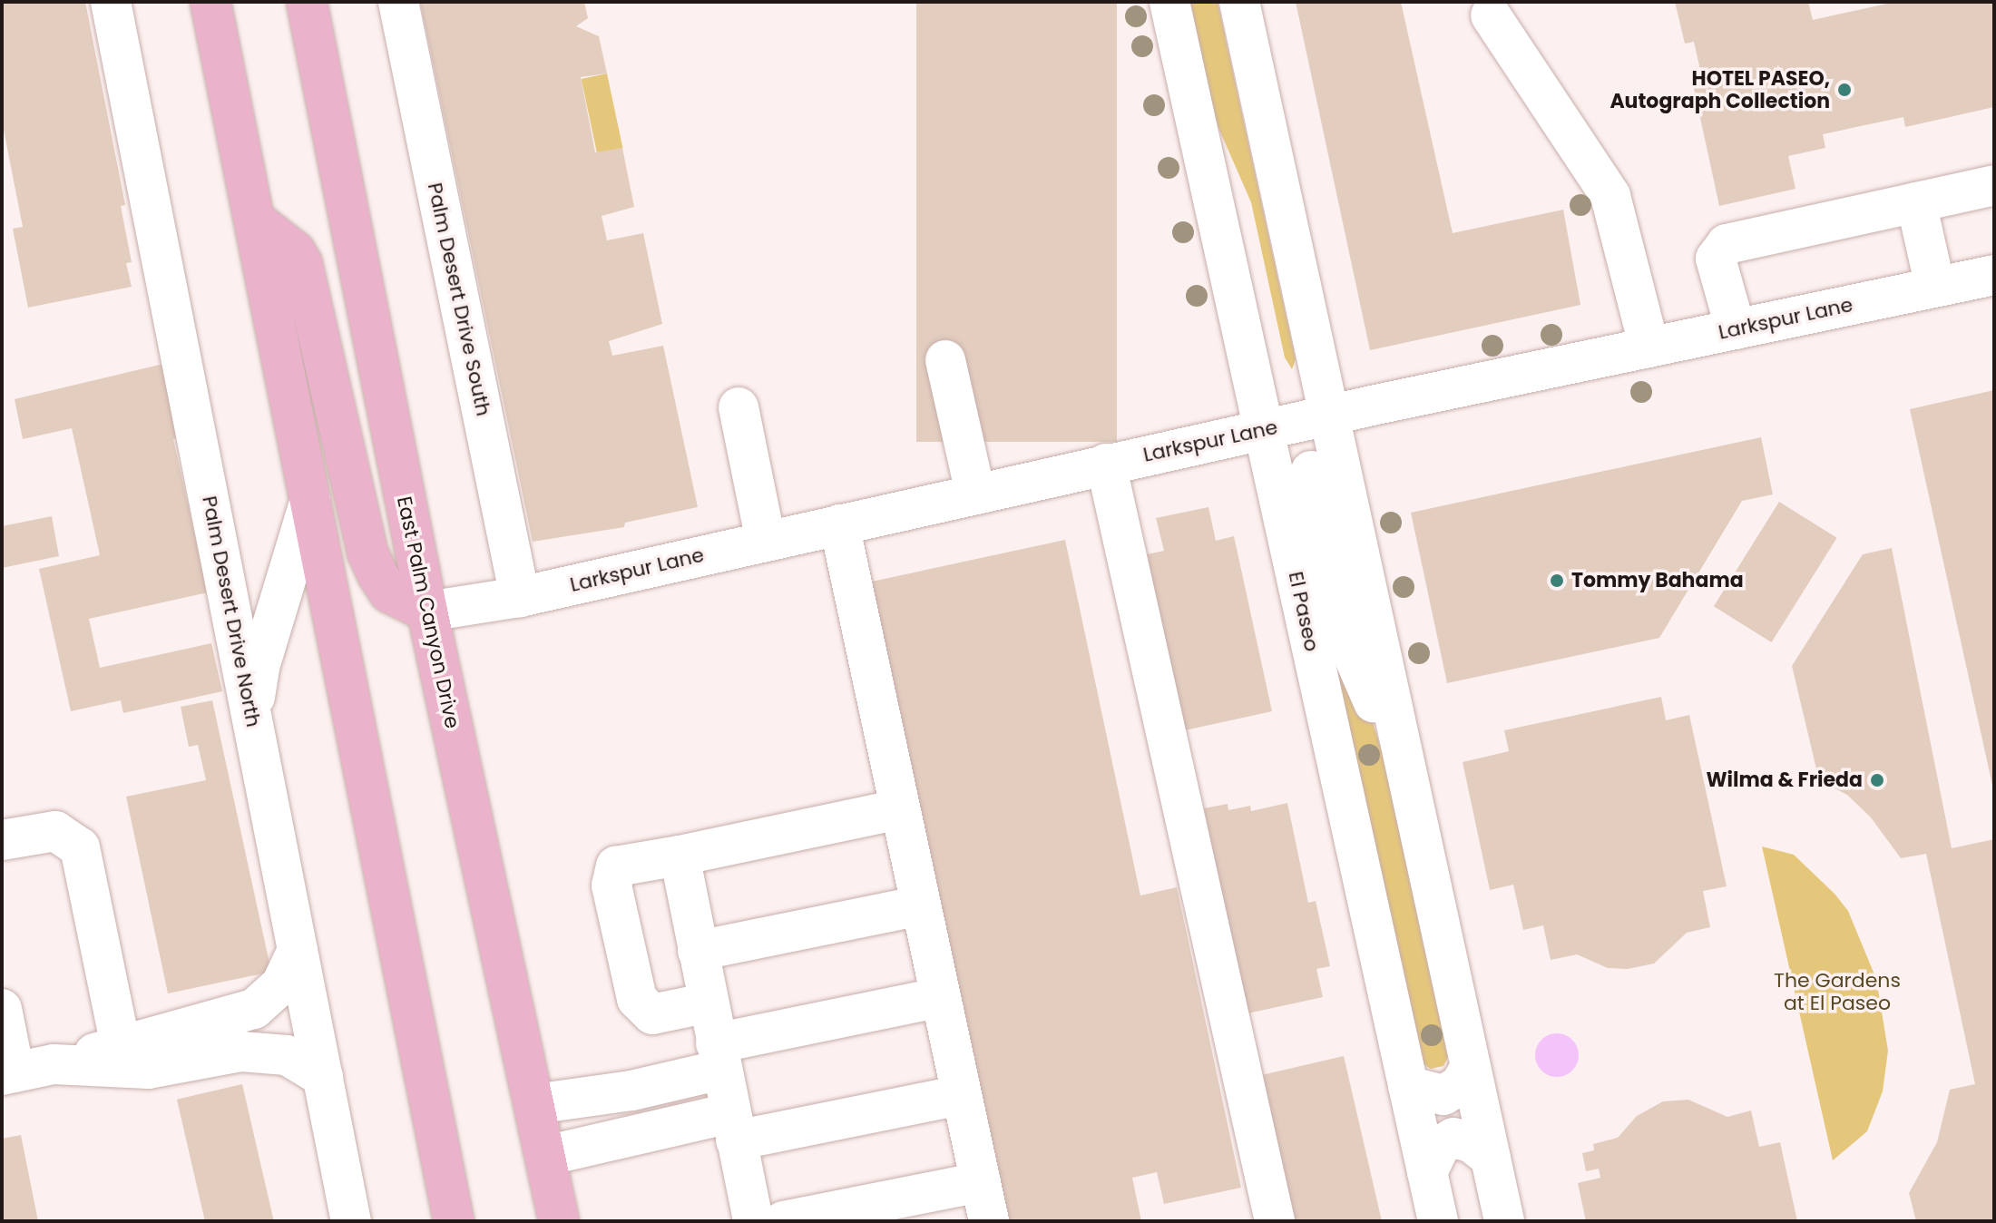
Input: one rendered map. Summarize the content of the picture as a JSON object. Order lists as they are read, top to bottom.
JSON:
{
  "streets": {
    "main road": ["East Palm Canyon Drive"],
    "street": [
      "Palm Desert Drive South",
      "Larkspur Lane",
      "Palm Desert Drive North",
      "El Paseo"
    ]
  },
  "crossings": [
    ["Palm Desert Drive South", "Larkspur Lane"],
    ["Larkspur Lane", "El Paseo"],
    ["Larkspur Lane", "East Palm Canyon Drive"]
  ],
  "parks": ["The Gardens at El Paseo"],
  "places": ["HOTEL PASEO, Autograph Collection", "Tommy Bahama", "Wilma & Frieda"]
}
